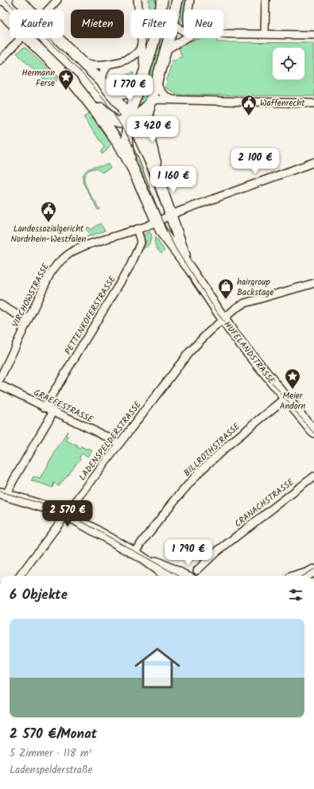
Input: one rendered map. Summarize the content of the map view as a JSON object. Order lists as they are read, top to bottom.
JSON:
{
  "streets": {
    "main road": ["HUFELANDSTRASSE"],
    "street": [
      "VIRCHOWSTRASSE",
      "PETTENKOFERSTRASSE",
      "GRAEFESTRASSE",
      "LADENSPELDERSTRASSE",
      "BILLROTHSTRASSE",
      "CRANACHSTRASSE"
    ]
  },
  "crossings": [
    ["VIRCHOWSTRASSE", "PETTENKOFERSTRASSE"],
    ["VIRCHOWSTRASSE", "HUFELANDSTRASSE"],
    ["PETTENKOFERSTRASSE", "GRAEFESTRASSE"],
    ["HUFELANDSTRASSE", "LADENSPELDERSTRASSE"],
    ["HUFELANDSTRASSE", "BILLROTHSTRASSE"],
    ["GRAEFESTRASSE", "LADENSPELDERSTRASSE"]
  ],
  "places": {
    "place": ["Hermann Ferse", "Meier Andorn"],
    "public building": ["Waffenrecht", "Landessozialgericht Nordrhein-Westfalen"],
    "shop": ["hairgroup Backstage"]
  },
  "page": {
    "chip": [
      "Kaufen",
      "Mieten",
      "Filter",
      "Neu"
    ],
    "price": [
      "1 770 €",
      "3 420 €",
      "2 100 €",
      "1 160 €",
      "2 570 €",
      "1 790 €"
    ],
    "heading": "6 Objekte",
    "list": [
      {
        "name": "2 570 €/Monat",
        "note": "5 Zimmer · 118 m² · Ladenspelderstraße"
      }
    ]
  }
}
